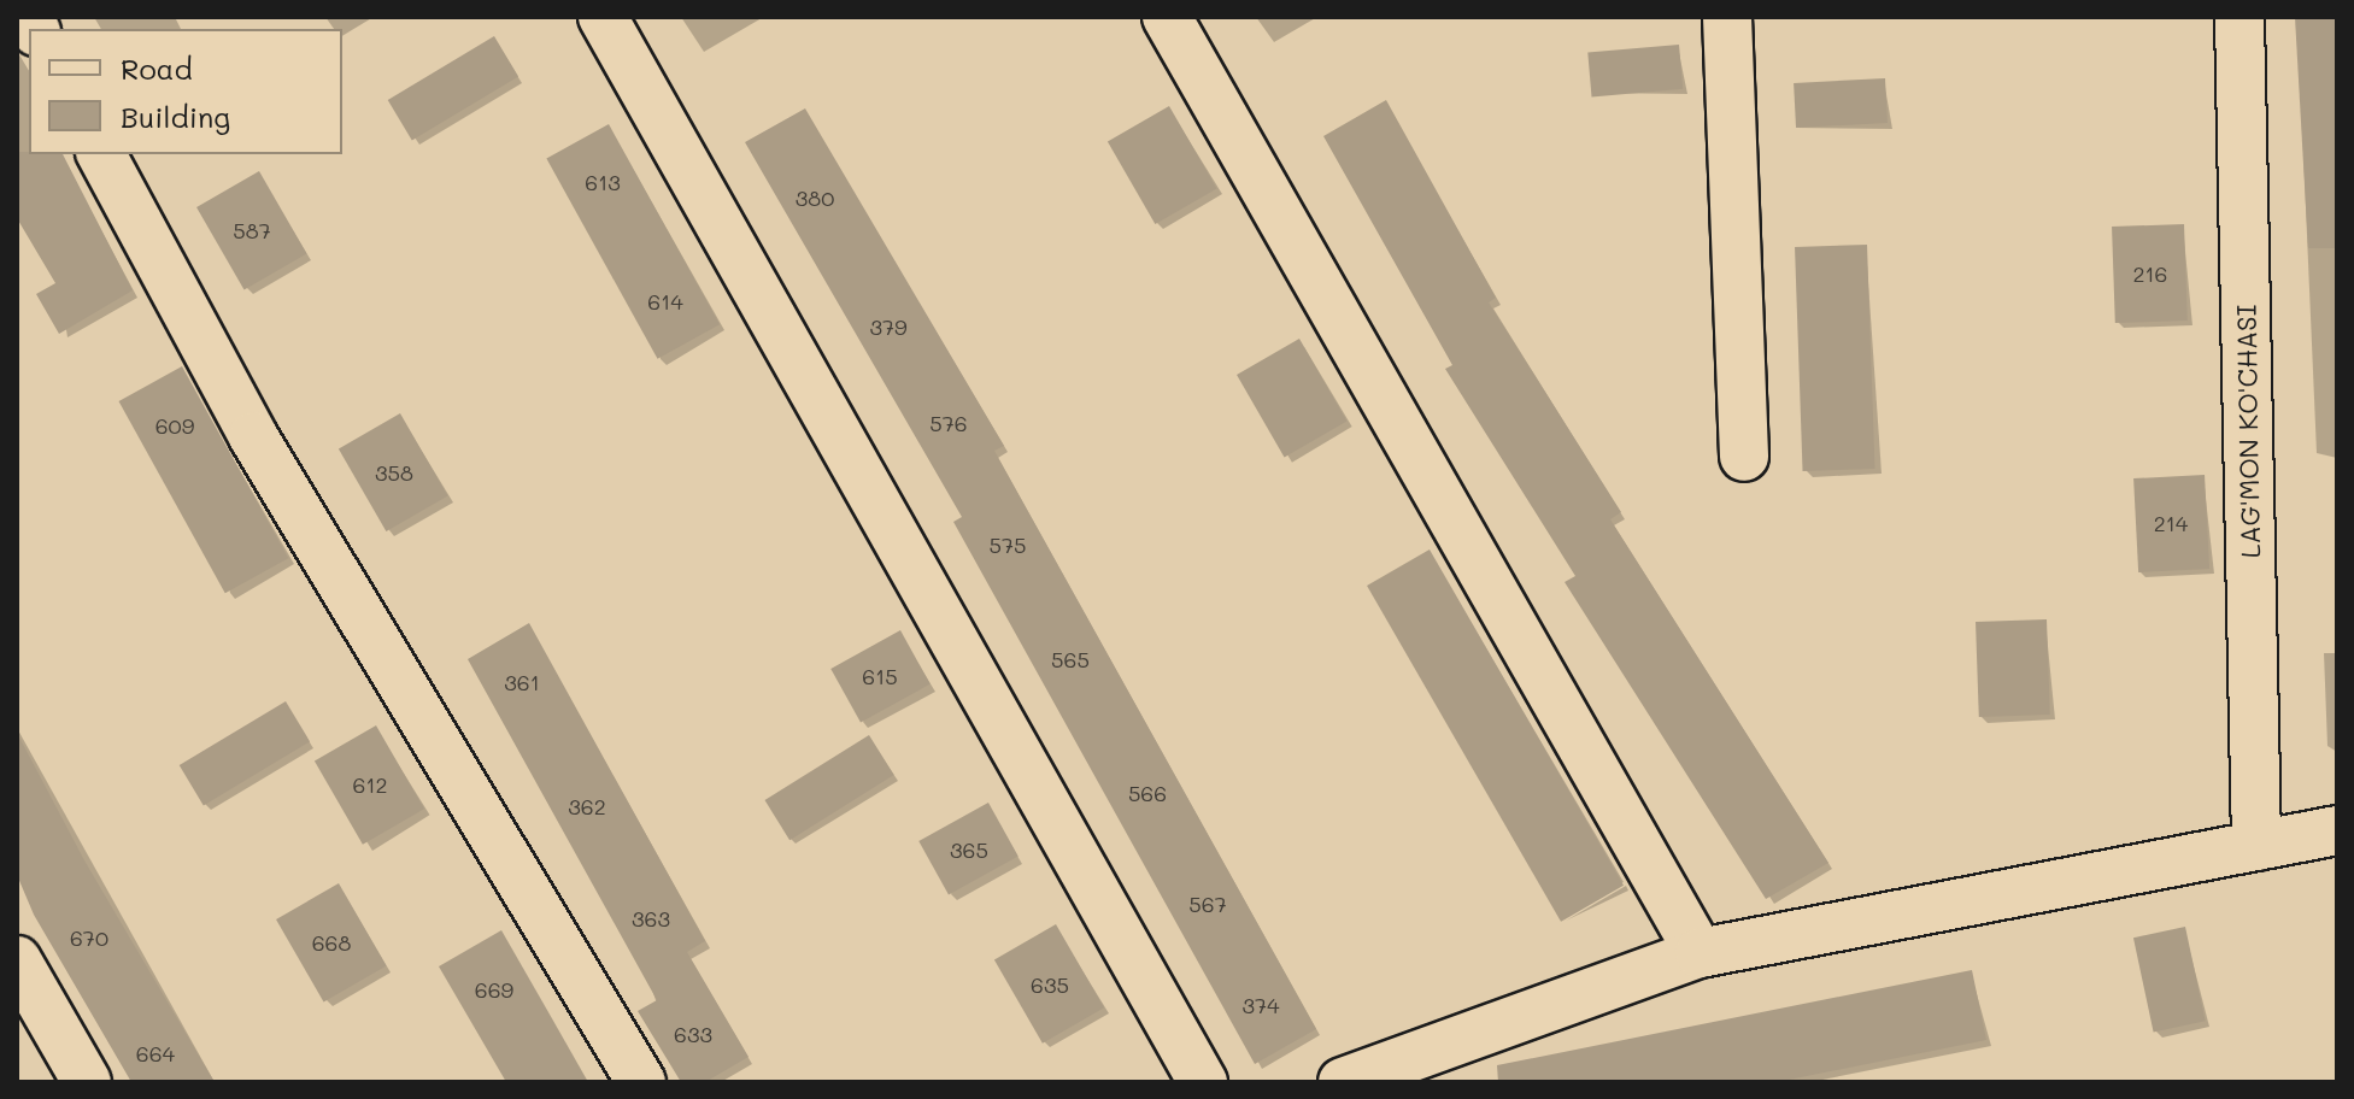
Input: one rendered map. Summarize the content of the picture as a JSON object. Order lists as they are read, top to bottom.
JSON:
{
  "streets": {
    "street": ["LAG'MON KO'CHASI"]
  },
  "house_numbers": [
    "613",
    "380",
    "587",
    "216",
    "614",
    "379",
    "576",
    "609",
    "358",
    "214",
    "575",
    "565",
    "615",
    "361",
    "612",
    "566",
    "362",
    "365",
    "567",
    "363",
    "670",
    "668",
    "635",
    "669",
    "374",
    "633",
    "664"
  ],
  "legend": ["Road", "Building"]
}
